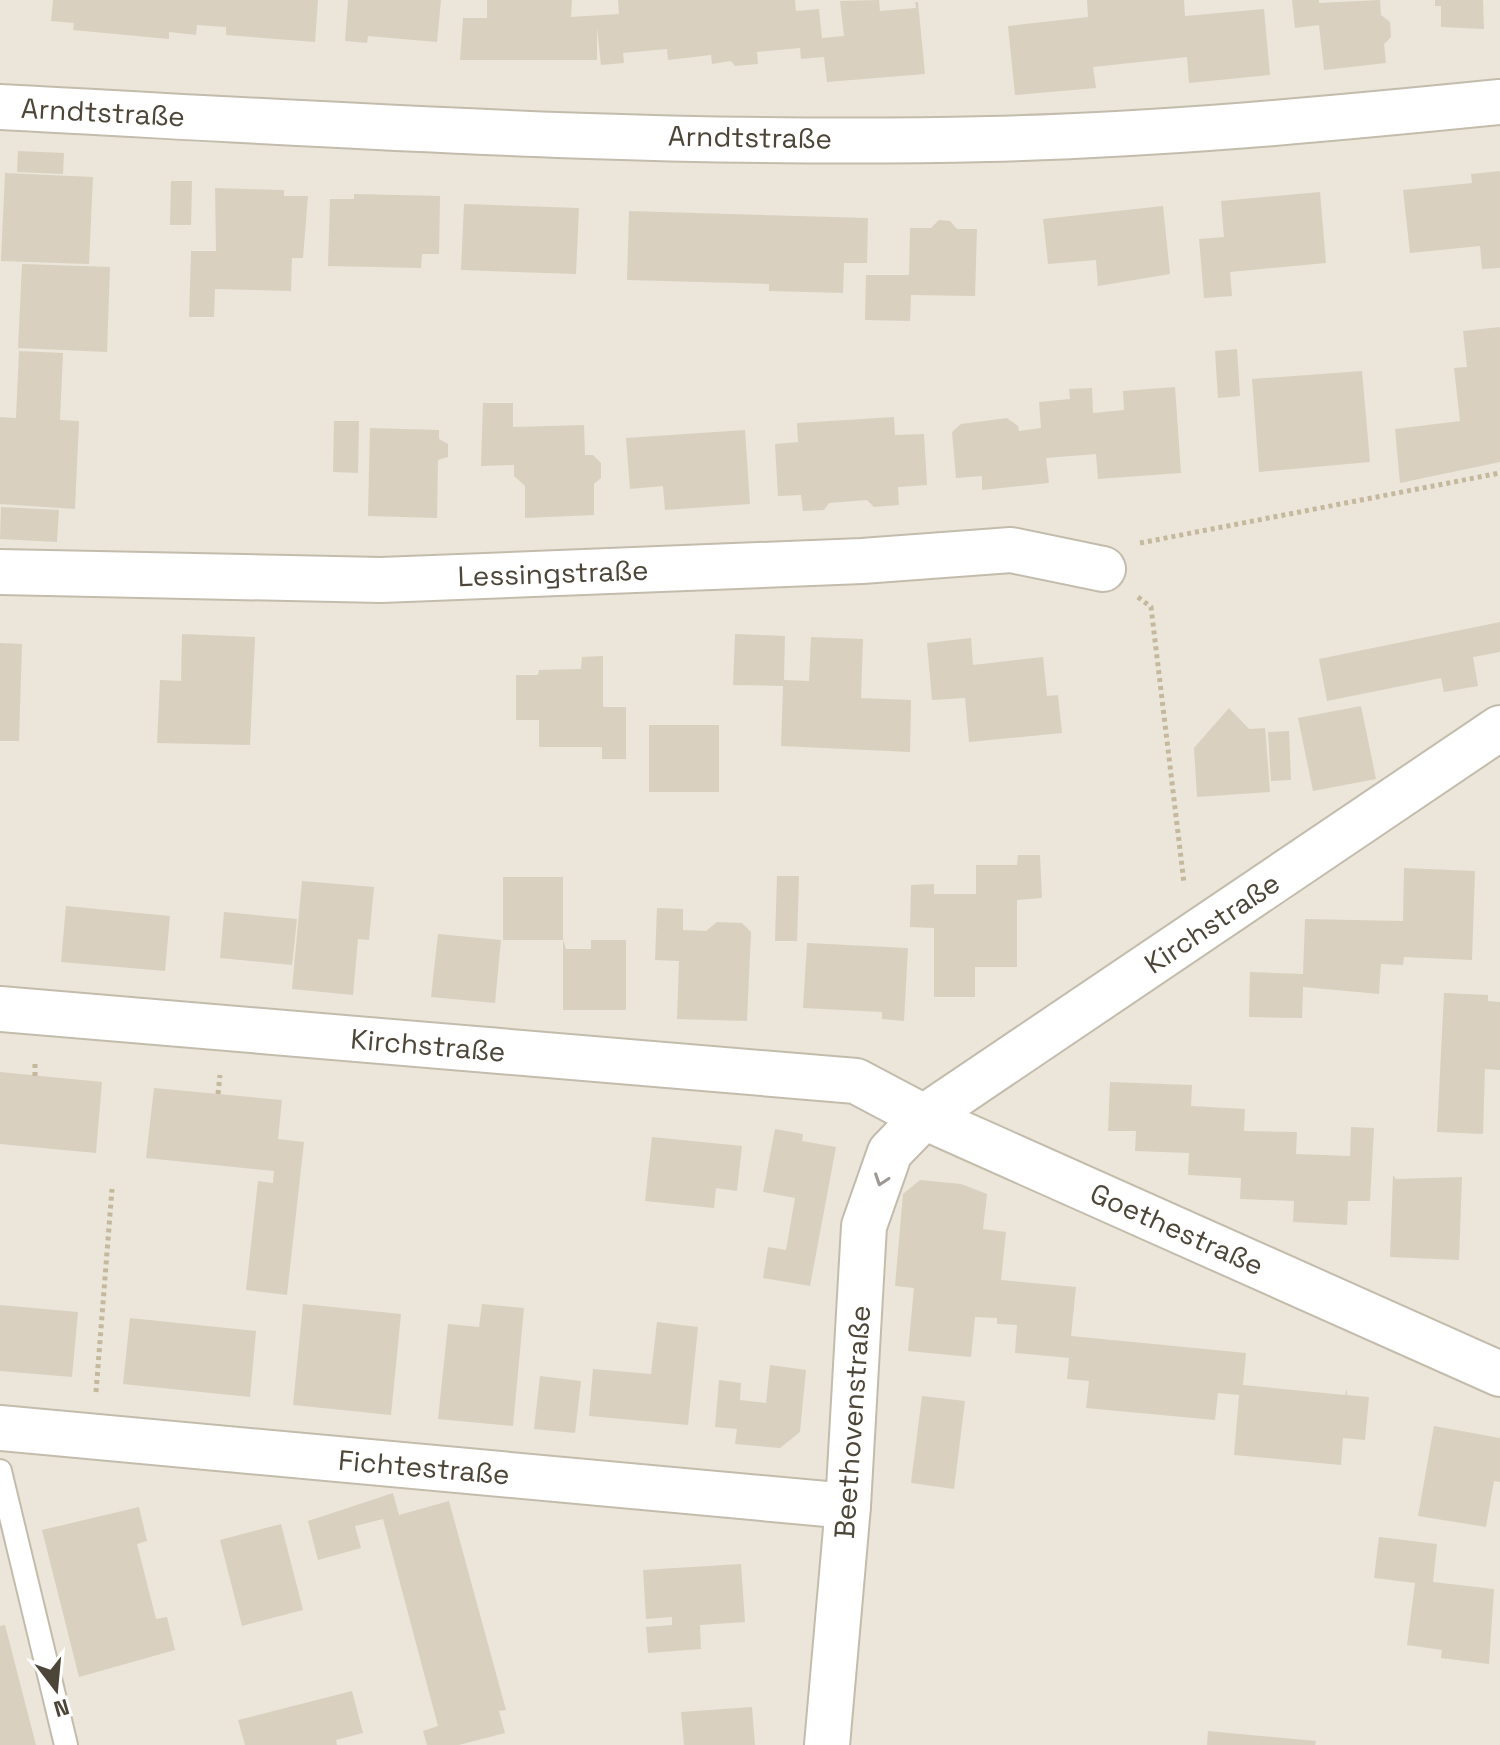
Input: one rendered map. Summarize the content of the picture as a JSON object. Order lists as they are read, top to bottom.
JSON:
{
  "streets": {
    "street": [
      "Arndtstraße",
      "Lessingstraße",
      "Kirchstraße",
      "Goethestraße",
      "Beethovenstraße",
      "Fichtestraße"
    ]
  },
  "crossings": [
    ["Kirchstraße", "Goethestraße"],
    ["Kirchstraße", "Beethovenstraße"],
    ["Goethestraße", "Beethovenstraße"],
    ["Beethovenstraße", "Fichtestraße"]
  ],
  "one_way": ["Beethovenstraße"],
  "north": "bottom"
}
